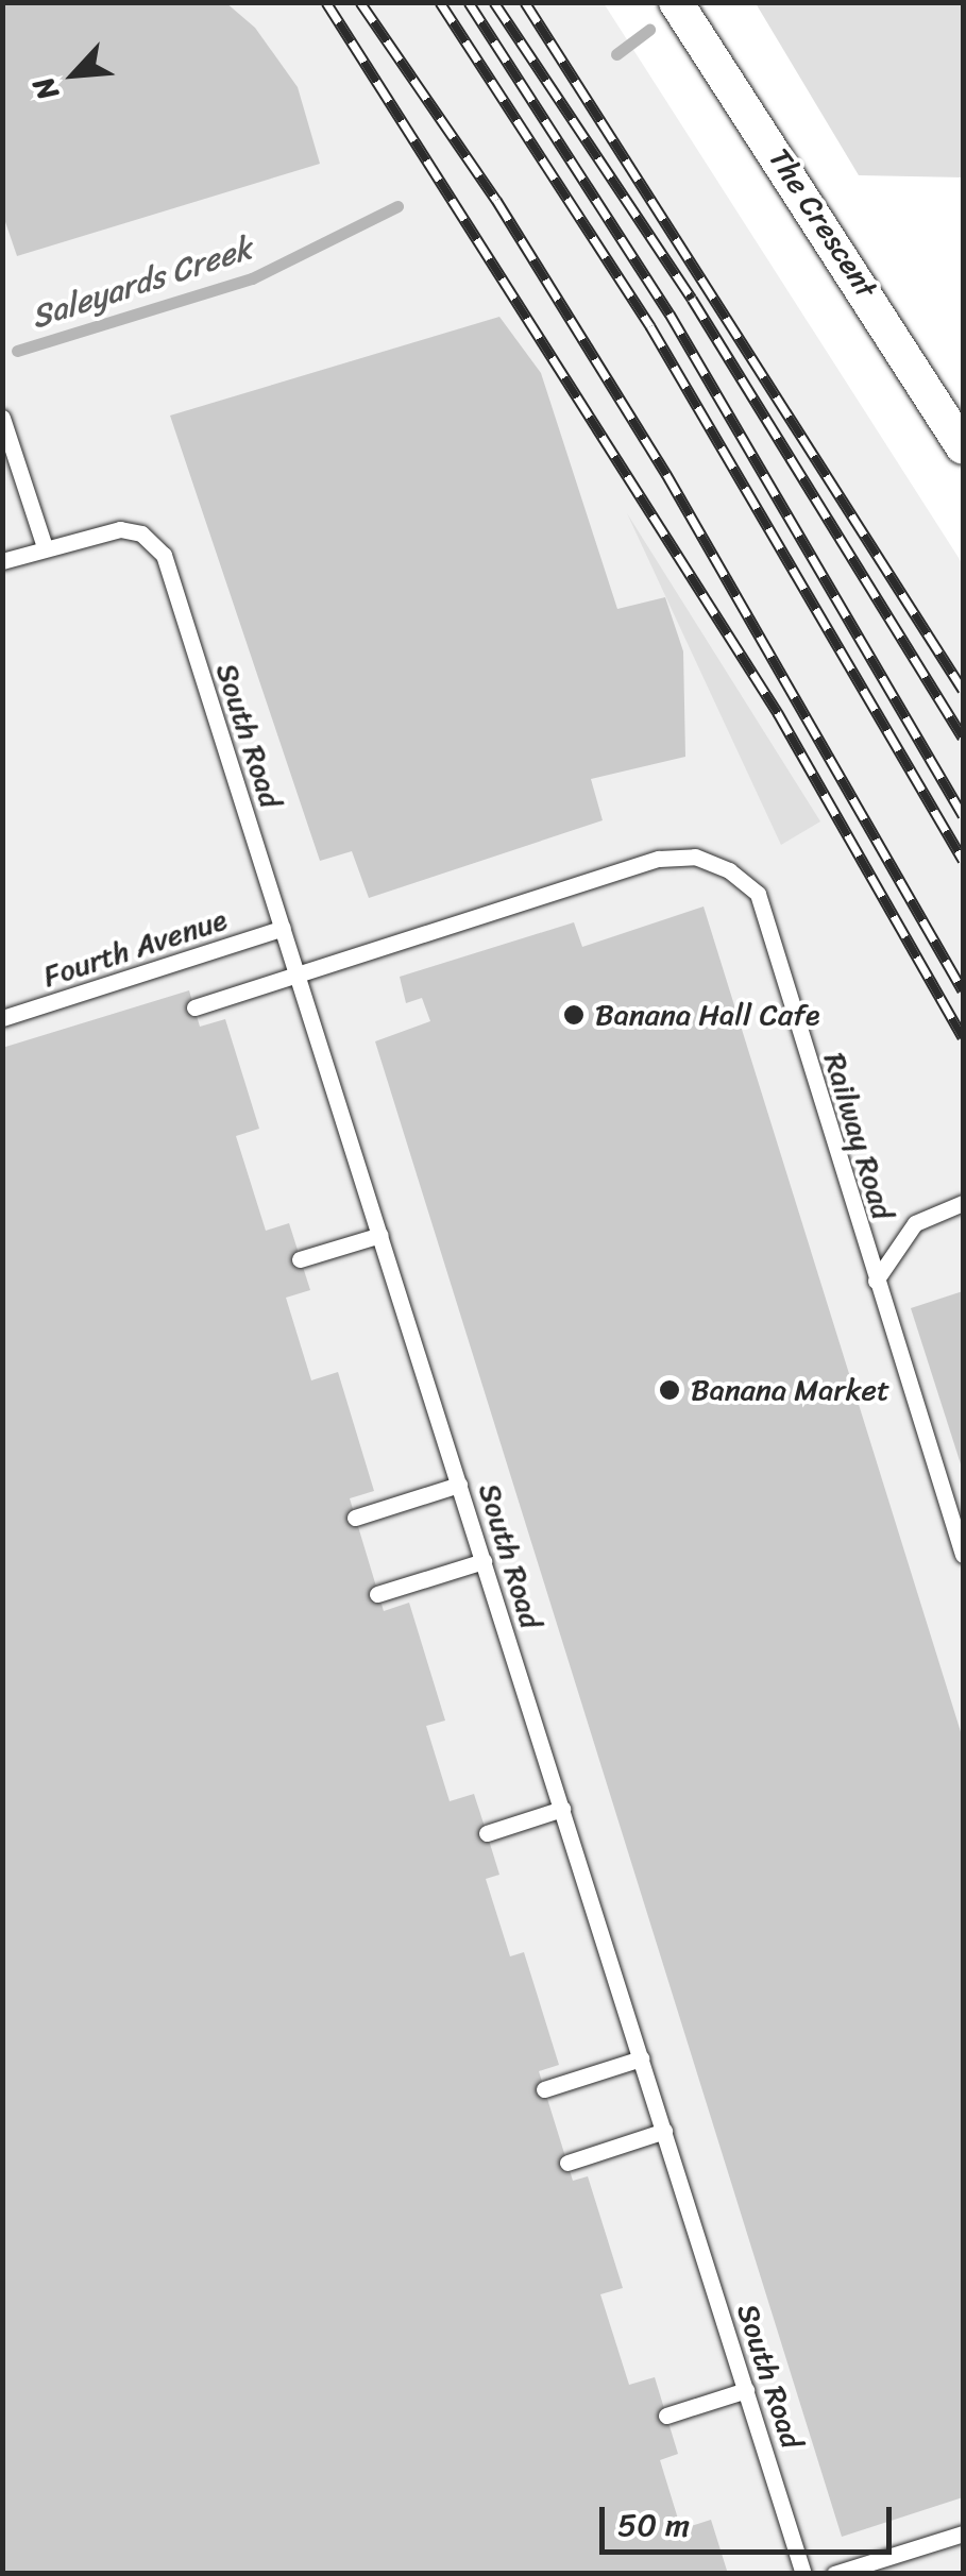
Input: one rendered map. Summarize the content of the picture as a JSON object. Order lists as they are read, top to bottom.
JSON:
{
  "streets": {
    "street": ["The Crescent"],
    "lane": ["South Road", "Fourth Avenue", "Railway Road"]
  },
  "crossings": [
    ["South Road", "Fourth Avenue"],
    ["South Road", "Railway Road"]
  ],
  "water": ["Saleyards Creek"],
  "places": ["Banana Hall Cafe", "Banana Market"],
  "scale_bar": "50 m",
  "north": "bottom left"
}
